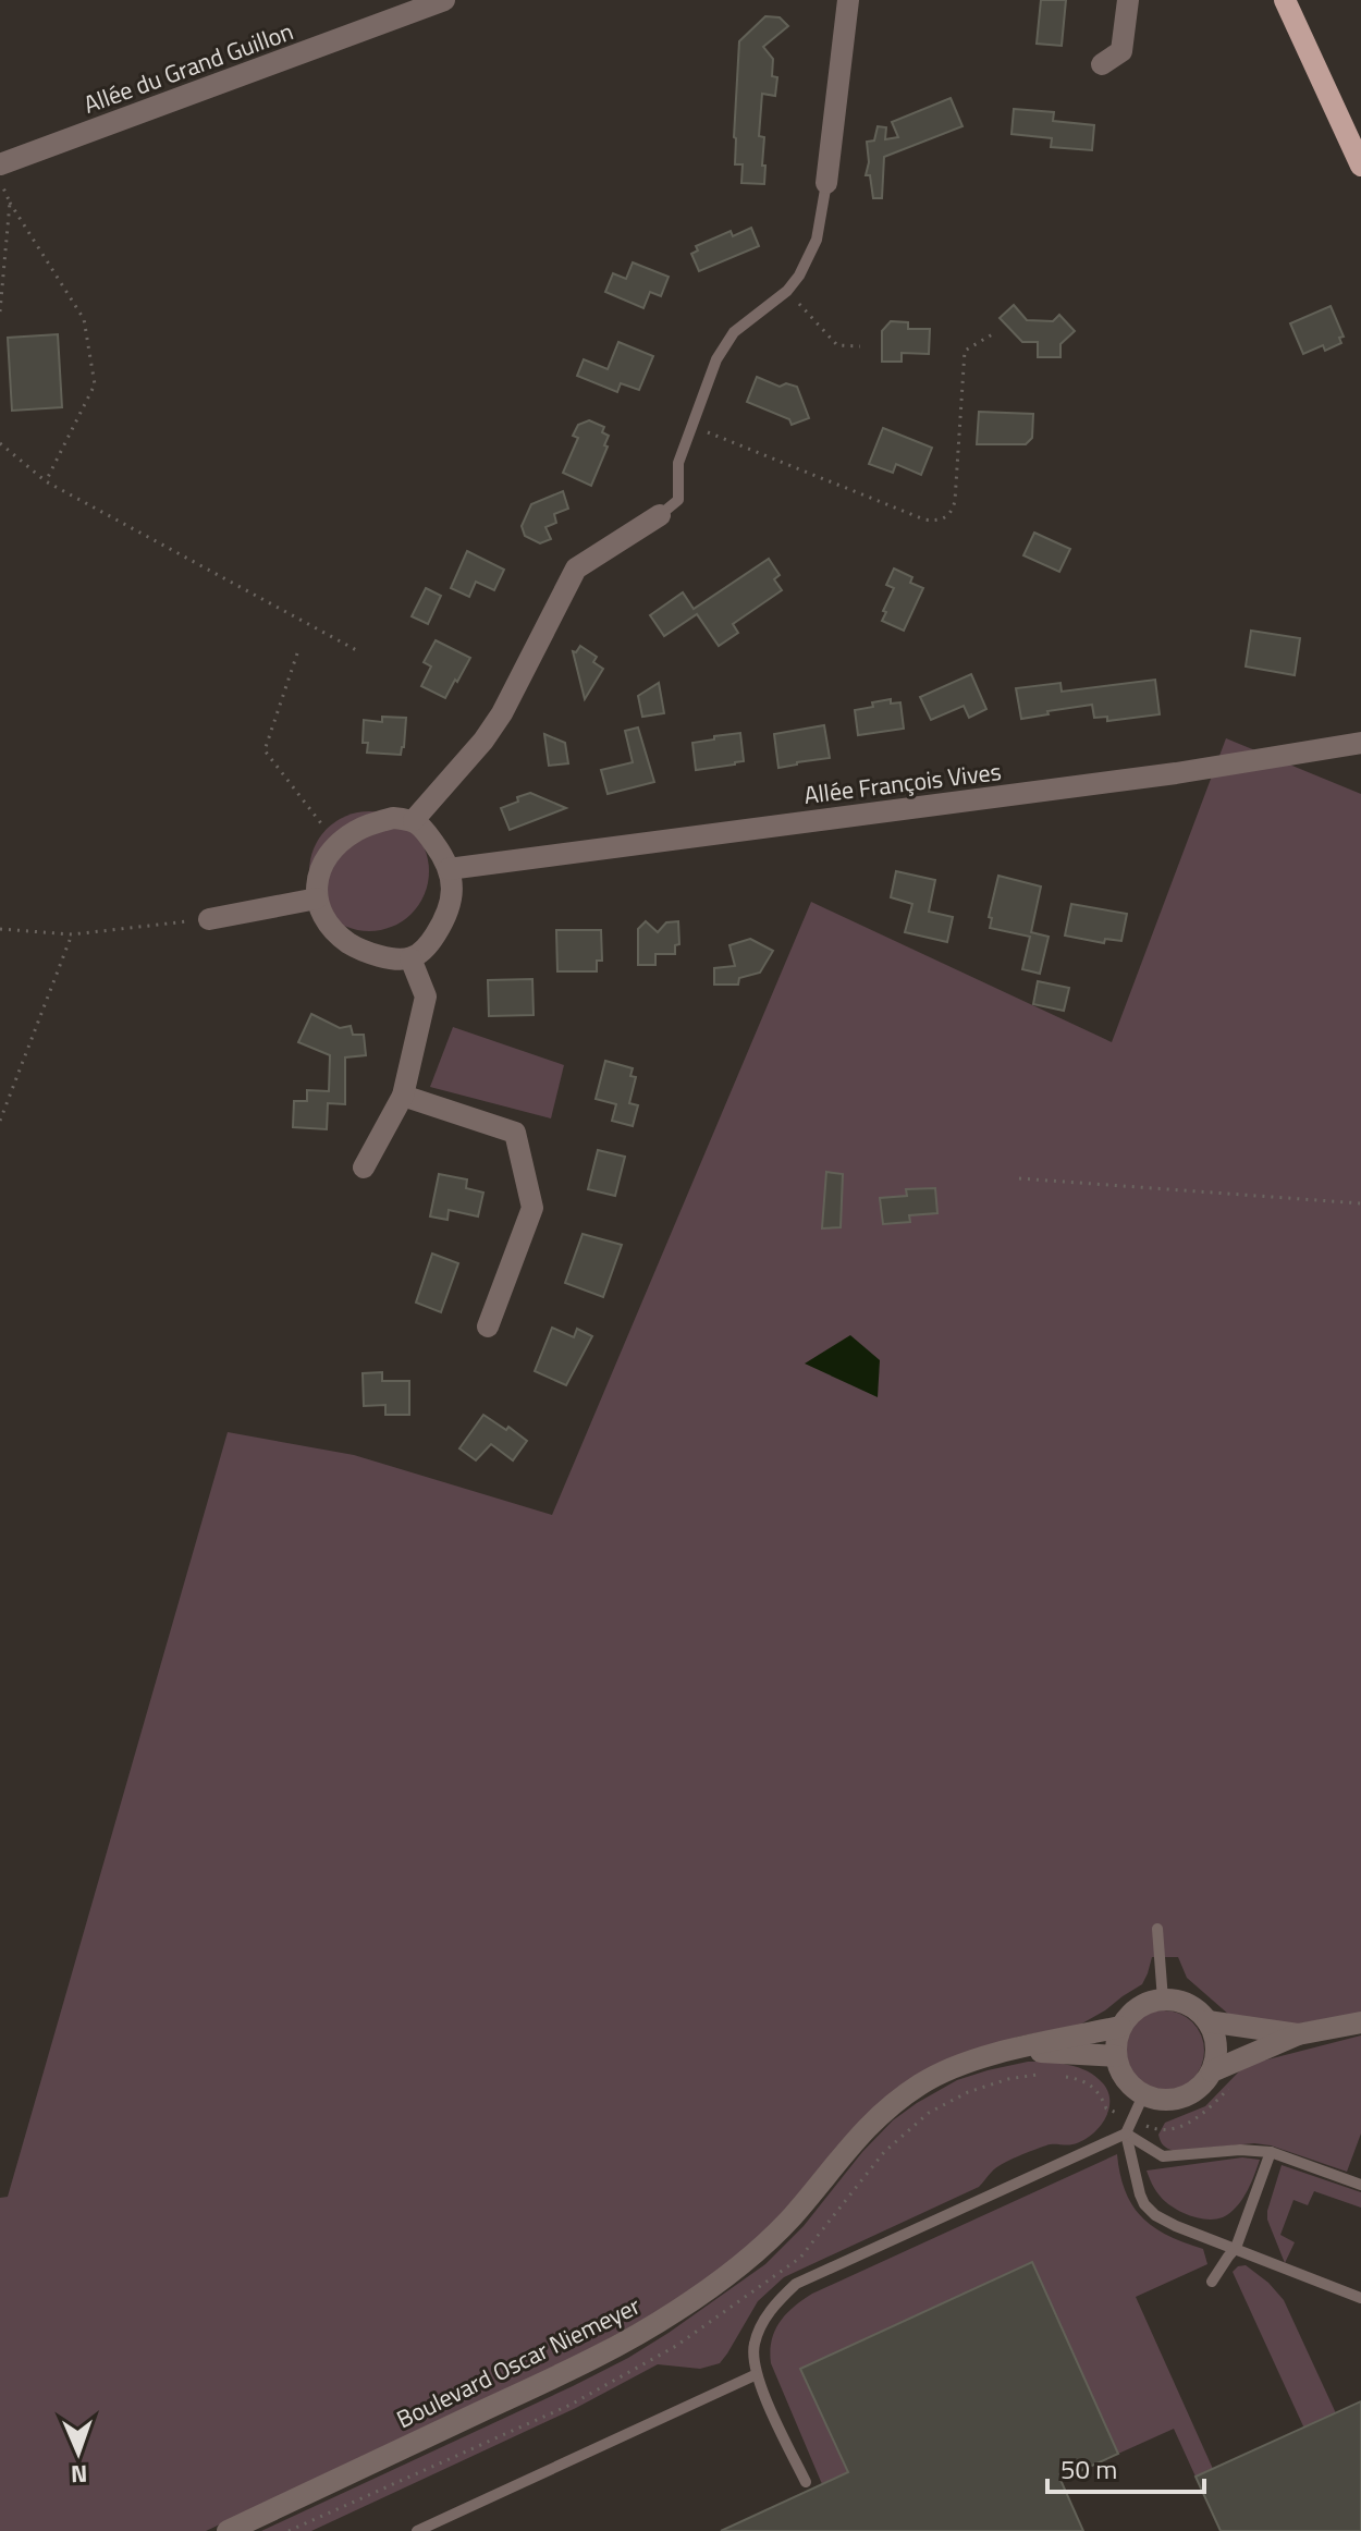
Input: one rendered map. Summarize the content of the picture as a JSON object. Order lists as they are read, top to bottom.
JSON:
{
  "streets": {
    "street": ["Allée du Grand Guillon", "Allée François Vives", "Boulevard Oscar Niemeyer"]
  },
  "scale_bar": "50 m",
  "north": "bottom"
}
